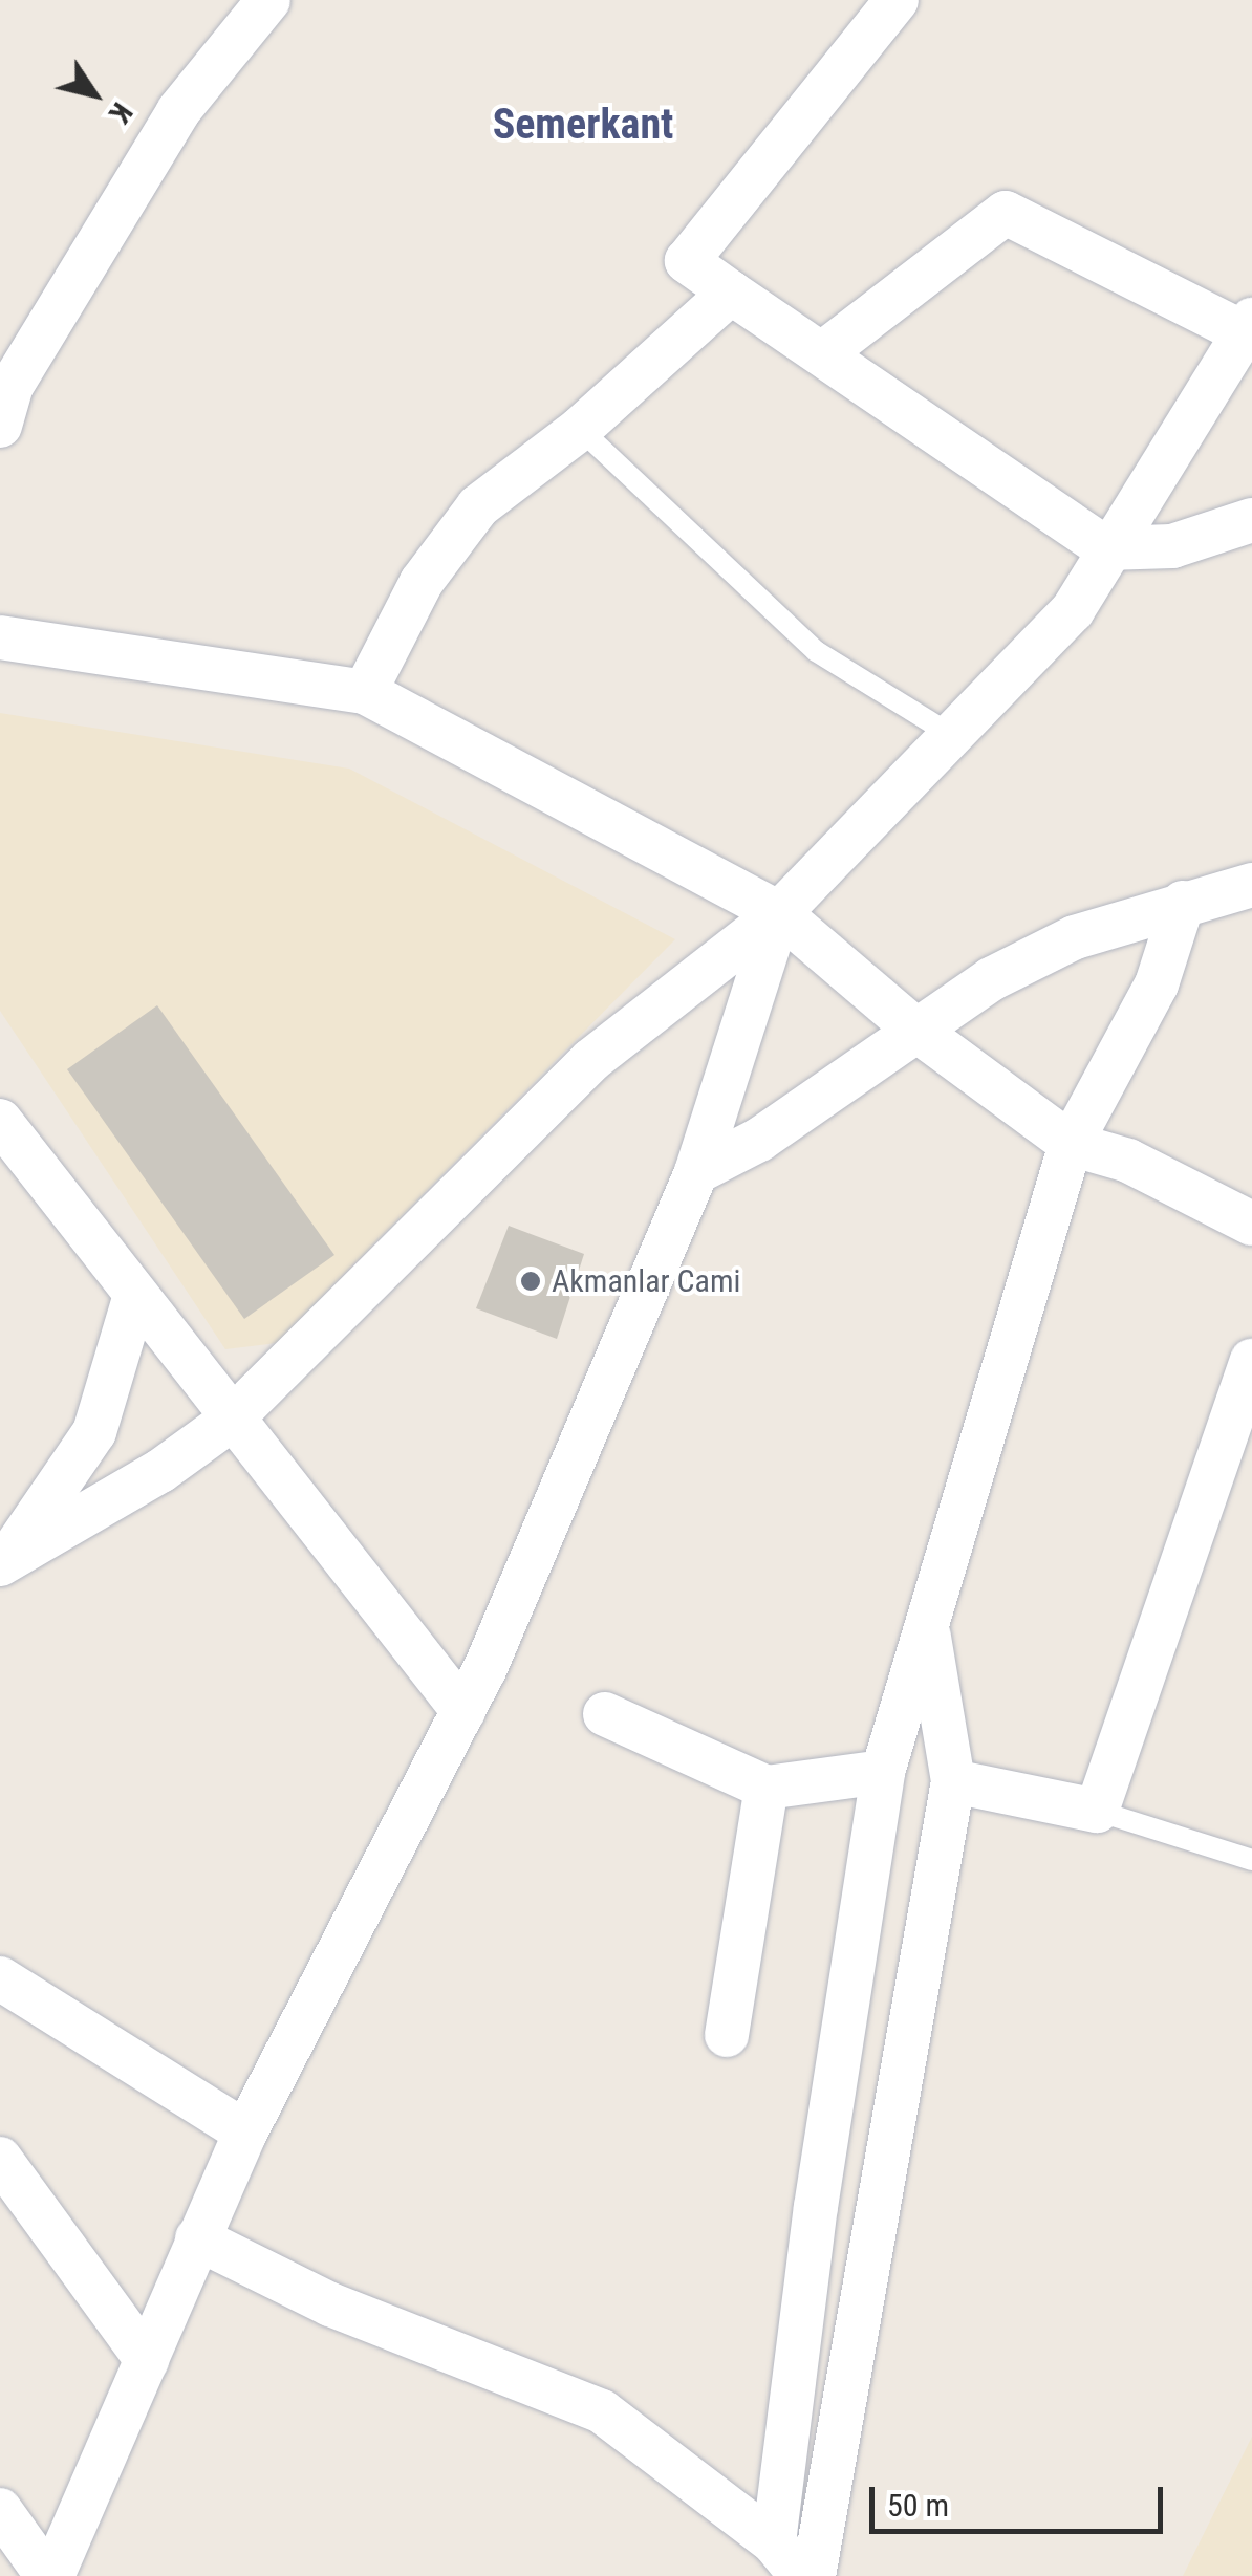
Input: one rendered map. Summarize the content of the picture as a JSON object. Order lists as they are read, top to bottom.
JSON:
{
  "districts": ["Semerkant"],
  "places": ["Akmanlar Cami"],
  "scale_bar": "50 m",
  "north": "bottom right"
}
